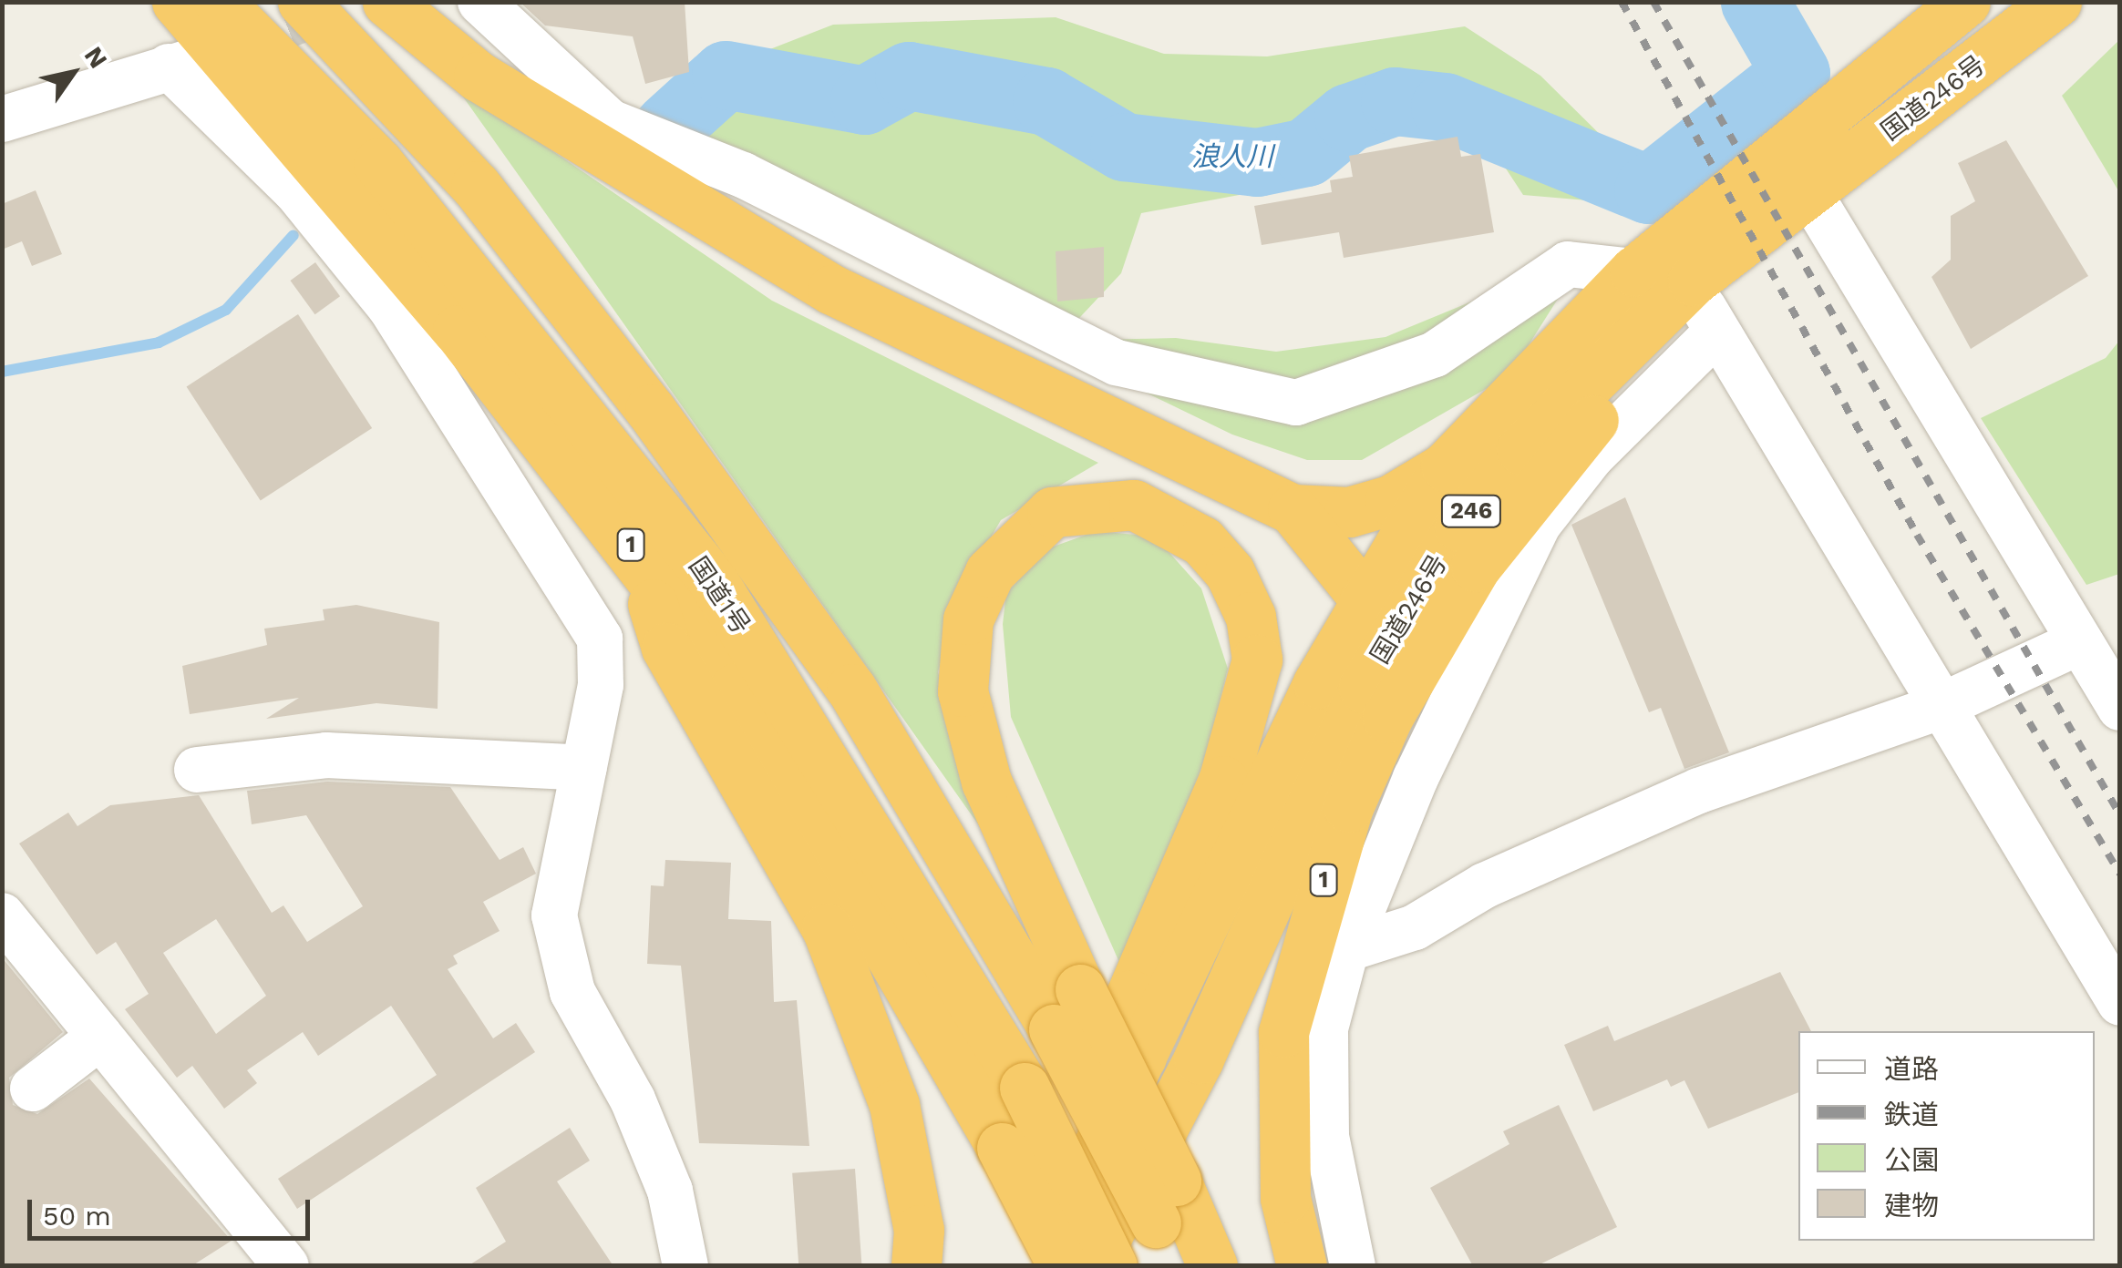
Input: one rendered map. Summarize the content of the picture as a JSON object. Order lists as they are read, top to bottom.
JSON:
{
  "streets": {
    "highway": [
      "国道246号",
      "246",
      "1",
      "国道1号"
    ]
  },
  "crossings": [
    ["国道246号", "1"]
  ],
  "water": ["浪人川"],
  "legend": [
    "道路",
    "鉄道",
    "公園",
    "建物"
  ],
  "scale_bar": "50 m",
  "north": "top right"
}
